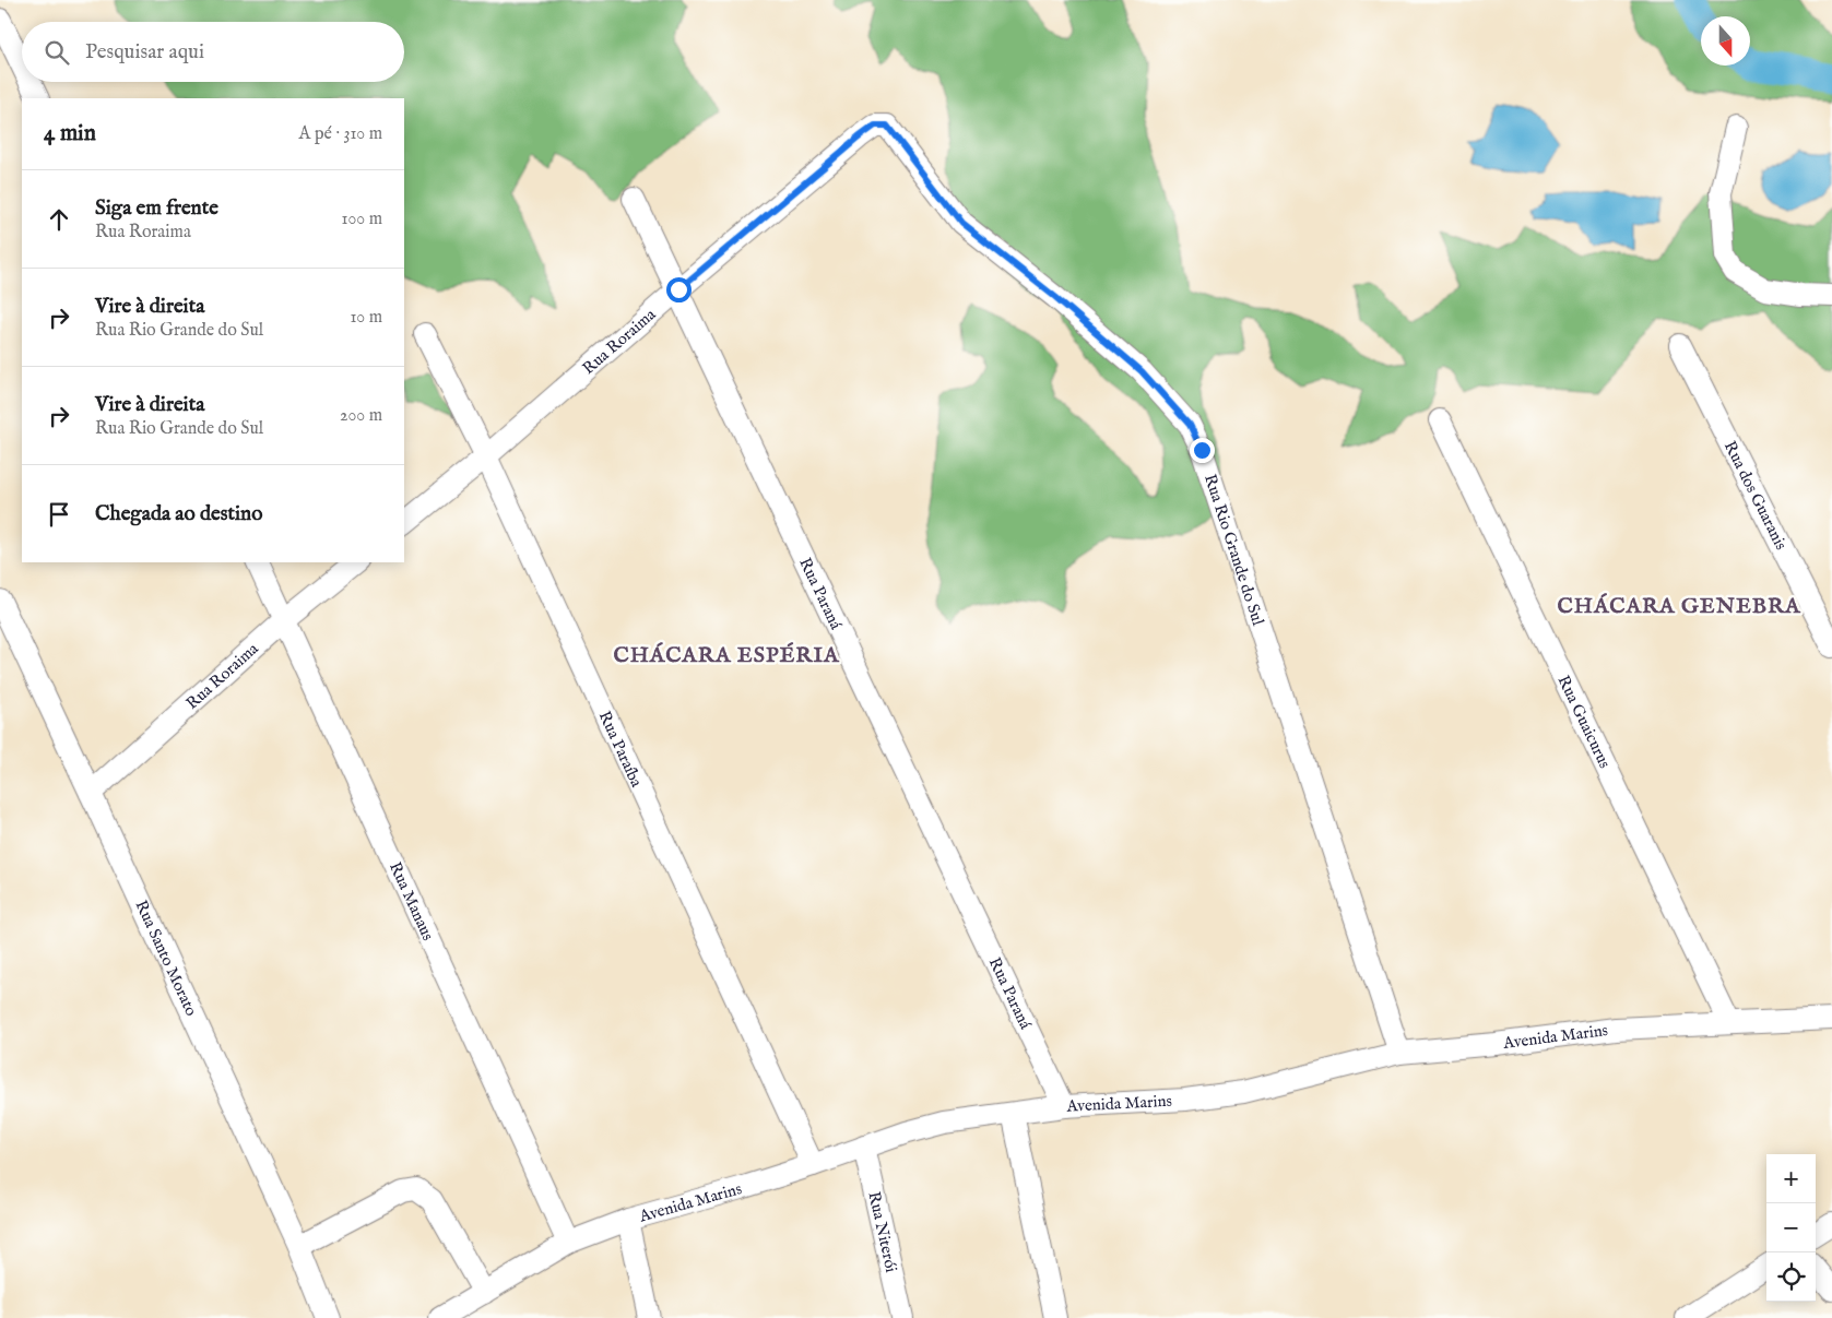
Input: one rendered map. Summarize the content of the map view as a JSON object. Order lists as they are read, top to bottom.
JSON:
{
  "streets": {
    "street": [
      "Rua Roraima",
      "Rua dos Guaranis",
      "Rua Rio Grande do Sul",
      "Rua Paraná",
      "Rua Guaicurus",
      "Rua Paraíba",
      "Rua Manaus",
      "Rua Santo Morato",
      "Avenida Marins",
      "Rua Niterói"
    ]
  },
  "crossings": [
    ["Rua Roraima", "Rua Rio Grande do Sul"],
    ["Rua Roraima", "Rua Paraná"],
    ["Rua Roraima", "Rua Paraíba"],
    ["Rua Roraima", "Rua Manaus"],
    ["Rua Roraima", "Rua Santo Morato"],
    ["Rua Rio Grande do Sul", "Avenida Marins"],
    ["Rua Paraná", "Avenida Marins"],
    ["Rua Guaicurus", "Avenida Marins"],
    ["Rua Paraíba", "Avenida Marins"],
    ["Rua Manaus", "Avenida Marins"],
    ["Avenida Marins", "Rua Niterói"]
  ],
  "districts": ["CHÁCARA GENEBRA", "CHÁCARA ESPÉRIA"],
  "north": "bottom",
  "page": {
    "search": "Pesquisar aqui",
    "heading": ["4 min", "A pé · 310 m"],
    "list": [
      ["Siga em frente", "Rua Roraima", "100 m"],
      ["Vire à direita", "Rua Rio Grande do Sul", "10 m"],
      ["Vire à direita", "Rua Rio Grande do Sul", "200 m"],
      "Chegada ao destino"
    ],
    "map_buttons": ["+", "−"]
  }
}
